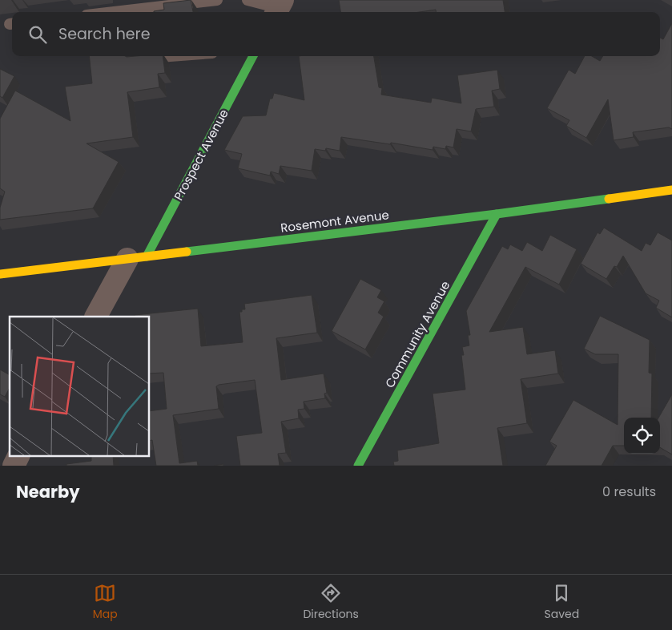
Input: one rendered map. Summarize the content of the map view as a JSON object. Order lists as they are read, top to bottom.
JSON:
{
  "streets": {
    "street": ["Prospect Avenue", "Rosemont Avenue", "Community Avenue"]
  },
  "crossings": [
    ["Prospect Avenue", "Rosemont Avenue"],
    ["Rosemont Avenue", "Community Avenue"]
  ],
  "page": {
    "search": "Search here",
    "heading": ["Nearby", "0 results"],
    "nav": ["Map", "Directions", "Saved"]
  }
}
